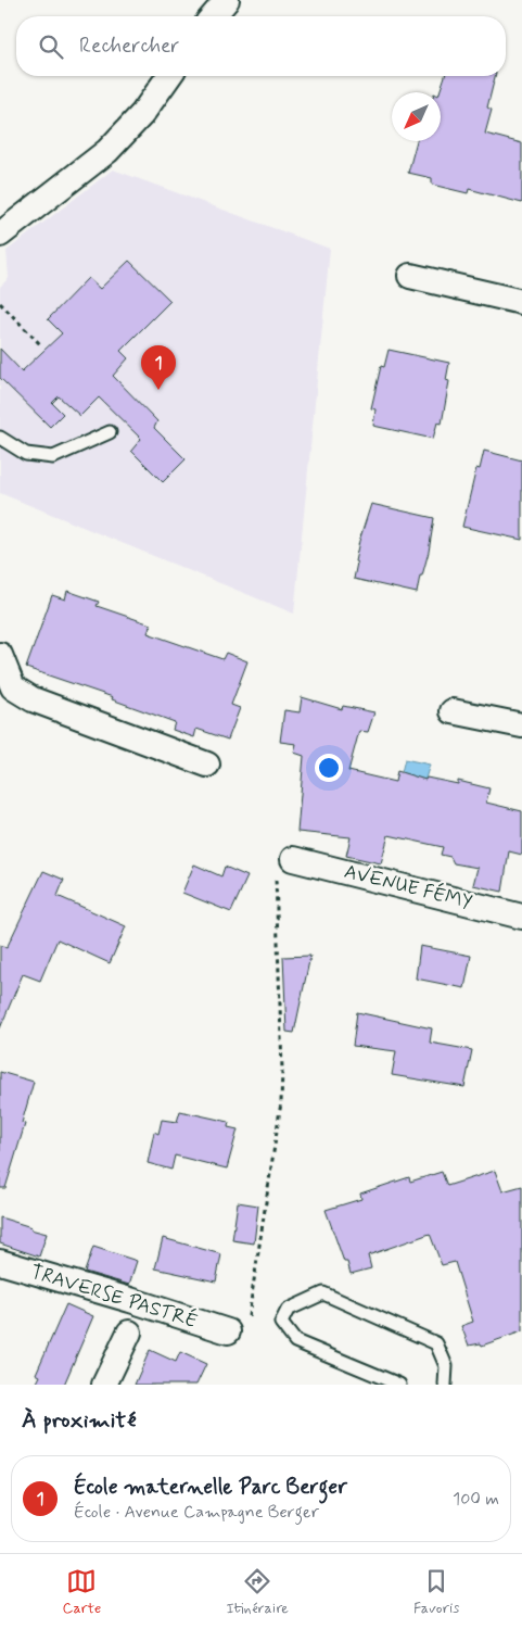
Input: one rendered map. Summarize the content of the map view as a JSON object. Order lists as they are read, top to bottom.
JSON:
{
  "streets": {
    "street": ["AVENUE FÉMY", "TRAVERSE PASTRÉ"]
  },
  "north": "bottom left",
  "page": {
    "search": "Rechercher",
    "pins": "1",
    "heading": "À proximité",
    "list": [
      {
        "mark": "1",
        "name": "École maternelle Parc Berger",
        "note": "École · Avenue Campagne Berger",
        "value": "100 m"
      }
    ],
    "nav": ["Carte", "Itinéraire", "Favoris"]
  }
}
